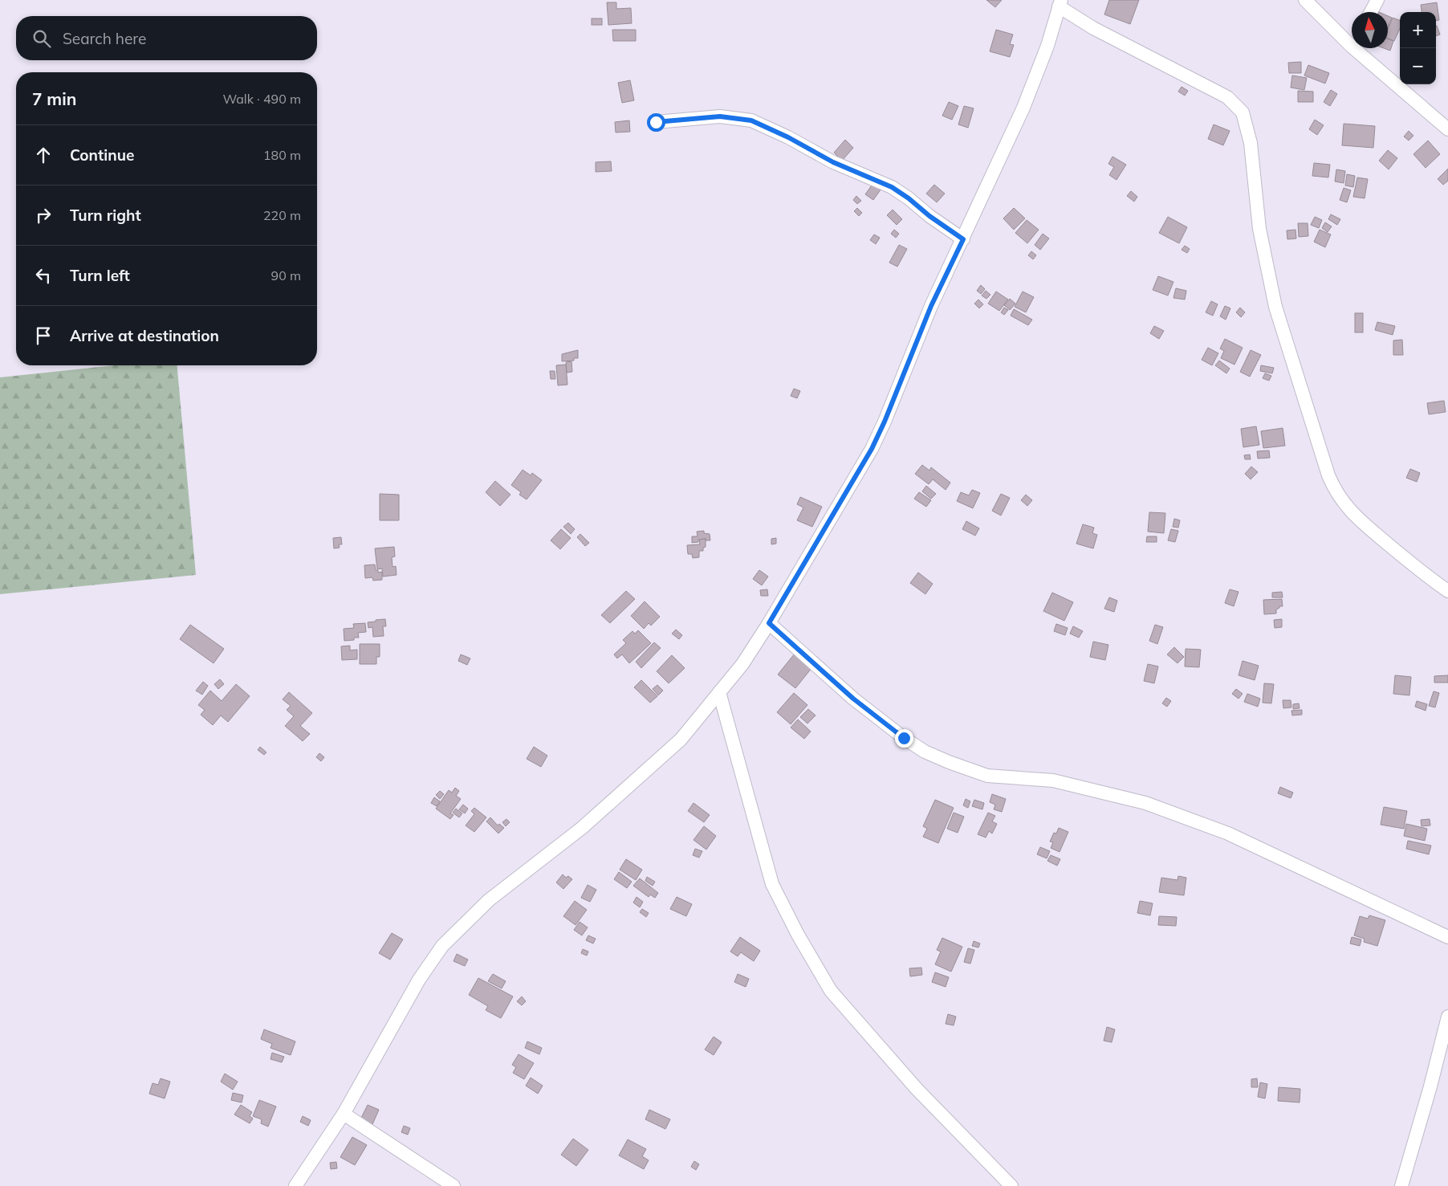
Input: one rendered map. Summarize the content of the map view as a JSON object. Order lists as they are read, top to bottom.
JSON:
{
  "north": "top",
  "page": {
    "map_buttons": ["+", "−"],
    "search": "Search here",
    "heading": ["7 min", "Walk · 490 m"],
    "list": [
      ["Continue", "180 m"],
      ["Turn right", "220 m"],
      ["Turn left", "90 m"],
      "Arrive at destination"
    ]
  }
}
